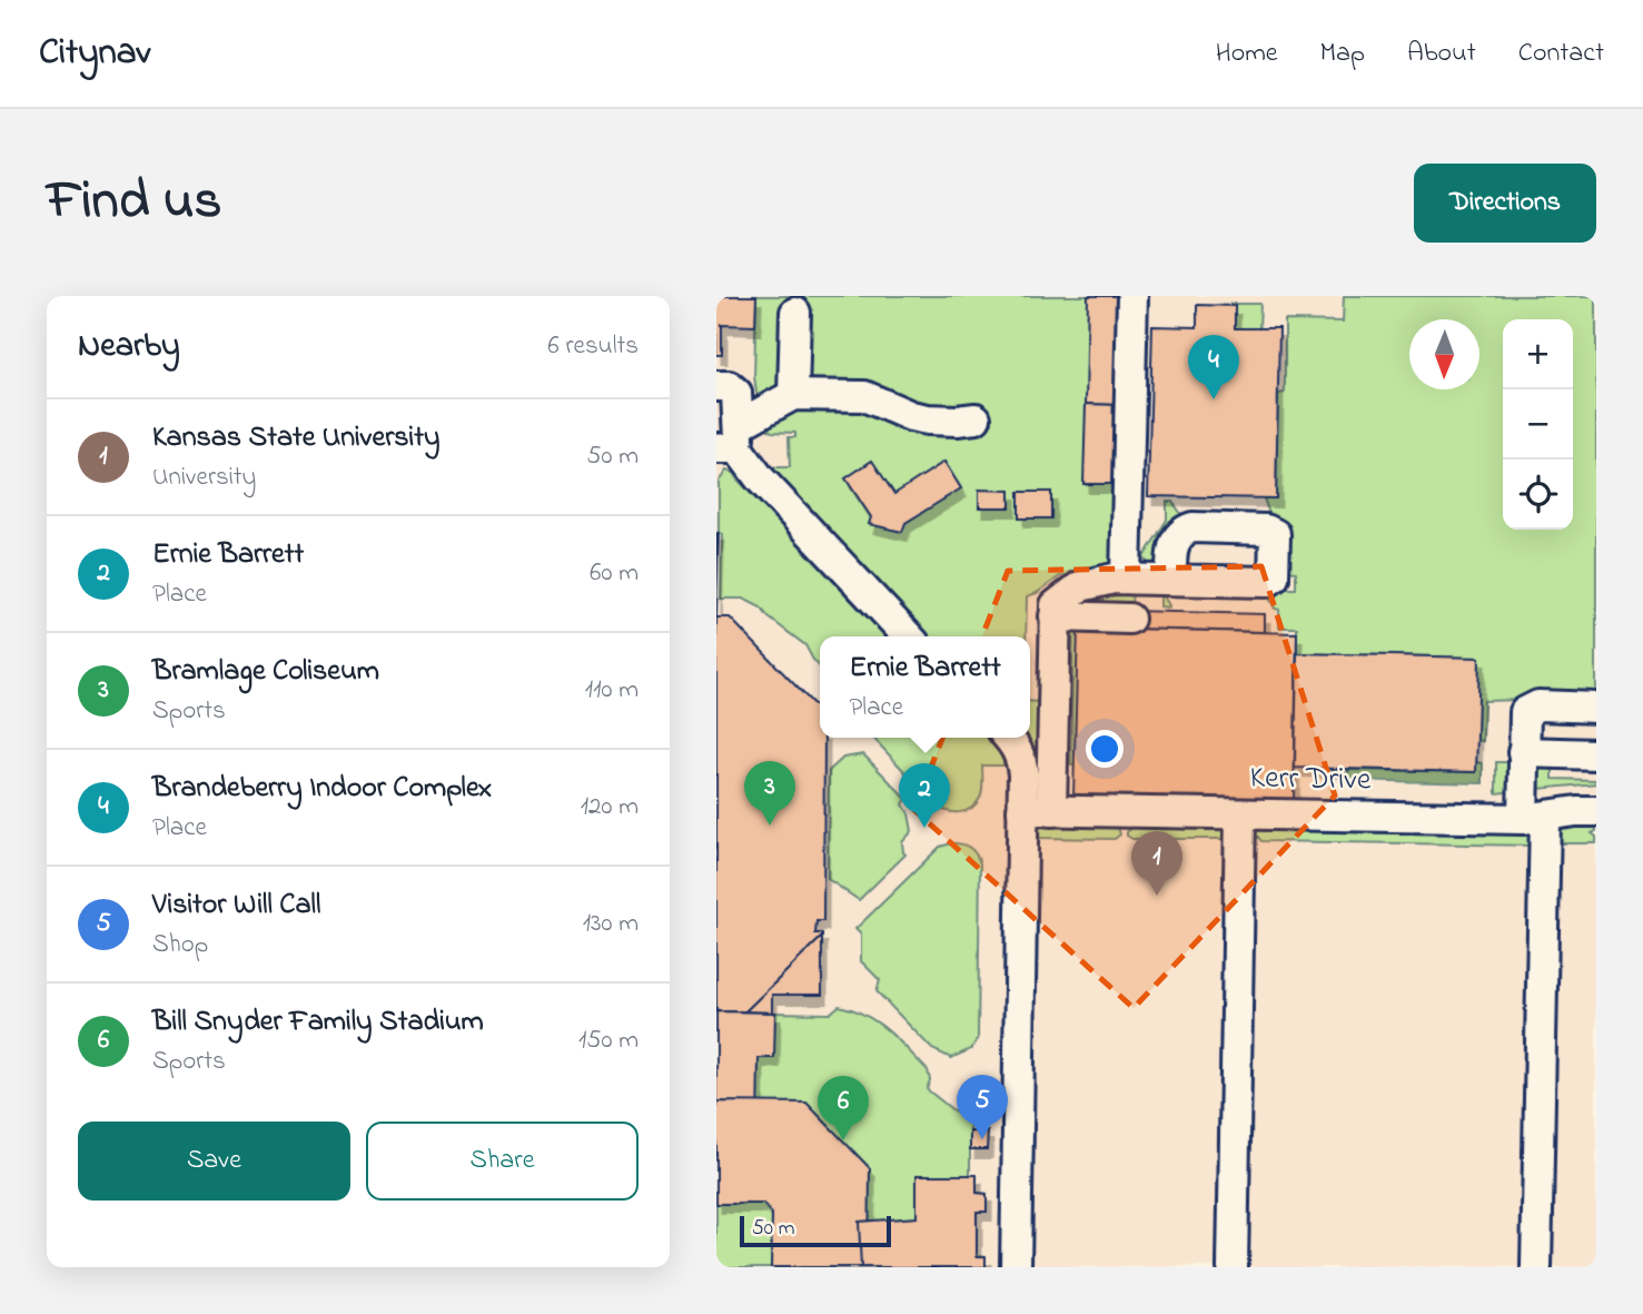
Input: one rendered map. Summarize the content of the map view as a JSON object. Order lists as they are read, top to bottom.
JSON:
{
  "streets": {
    "street": ["Kerr Drive"]
  },
  "scale_bar": "50 m",
  "north": "bottom",
  "page": {
    "header": "Citynav",
    "nav": [
      "Home",
      "Map",
      "About",
      "Contact"
    ],
    "title": "Find us",
    "buttons": [
      "Directions",
      ["Save", "Share"]
    ],
    "heading": ["Nearby", "6 results"],
    "map_buttons": ["+", "−"],
    "pins": [
      "4",
      "3",
      "2",
      "1",
      "5",
      "6"
    ],
    "list": [
      {
        "mark": "1",
        "name": "Kansas State University",
        "note": "University",
        "value": "50 m"
      },
      {
        "mark": "2",
        "name": "Ernie Barrett",
        "note": "Place",
        "value": "60 m"
      },
      {
        "mark": "3",
        "name": "Bramlage Coliseum",
        "note": "Sports",
        "value": "110 m"
      },
      {
        "mark": "4",
        "name": "Brandeberry Indoor Complex",
        "note": "Place",
        "value": "120 m"
      },
      {
        "mark": "5",
        "name": "Visitor Will Call",
        "note": "Shop",
        "value": "130 m"
      },
      {
        "mark": "6",
        "name": "Bill Snyder Family Stadium",
        "note": "Sports",
        "value": "150 m"
      }
    ],
    "popup": ["Ernie Barrett", "Place"],
    "scale": "50 m"
  }
}
